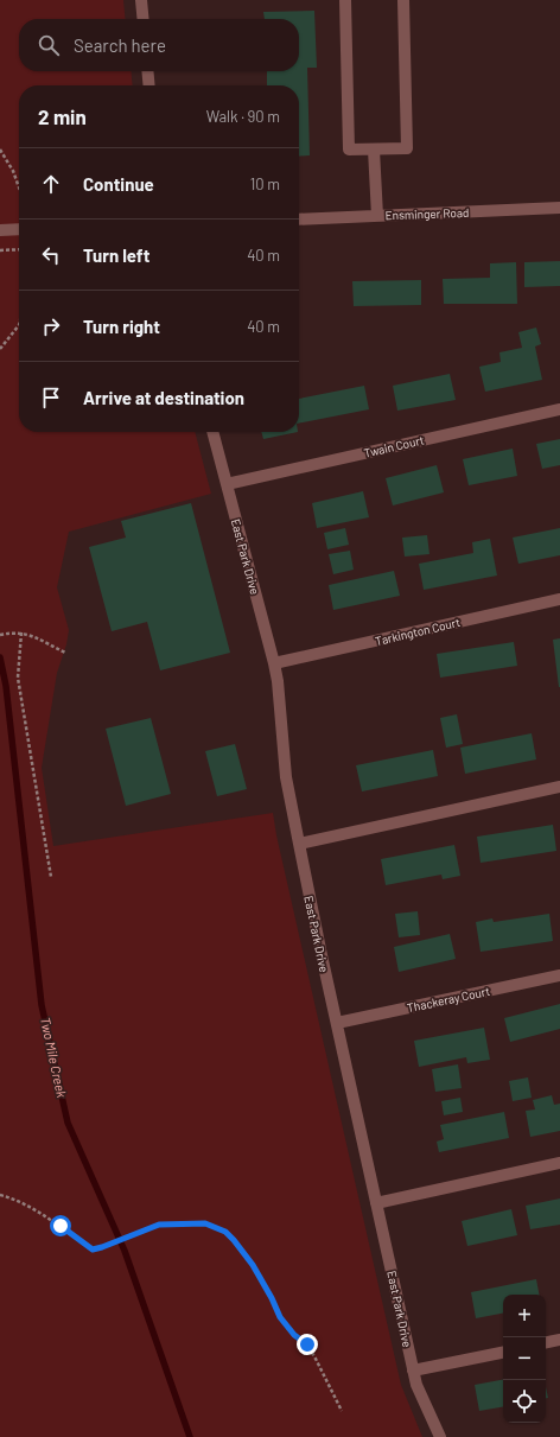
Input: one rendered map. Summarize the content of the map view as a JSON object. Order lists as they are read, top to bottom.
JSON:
{
  "streets": {
    "street": [
      "Ensminger Road",
      "Twain Court",
      "East Park Drive",
      "Tarkington Court",
      "Thackeray Court"
    ]
  },
  "crossings": [
    ["Twain Court", "East Park Drive"],
    ["East Park Drive", "Tarkington Court"],
    ["East Park Drive", "Thackeray Court"]
  ],
  "water": ["Two Mile Creek"],
  "page": {
    "search": "Search here",
    "heading": ["2 min", "Walk · 90 m"],
    "list": [
      ["Continue", "10 m"],
      ["Turn left", "40 m"],
      ["Turn right", "40 m"],
      "Arrive at destination"
    ],
    "map_buttons": ["+", "−"]
  }
}
